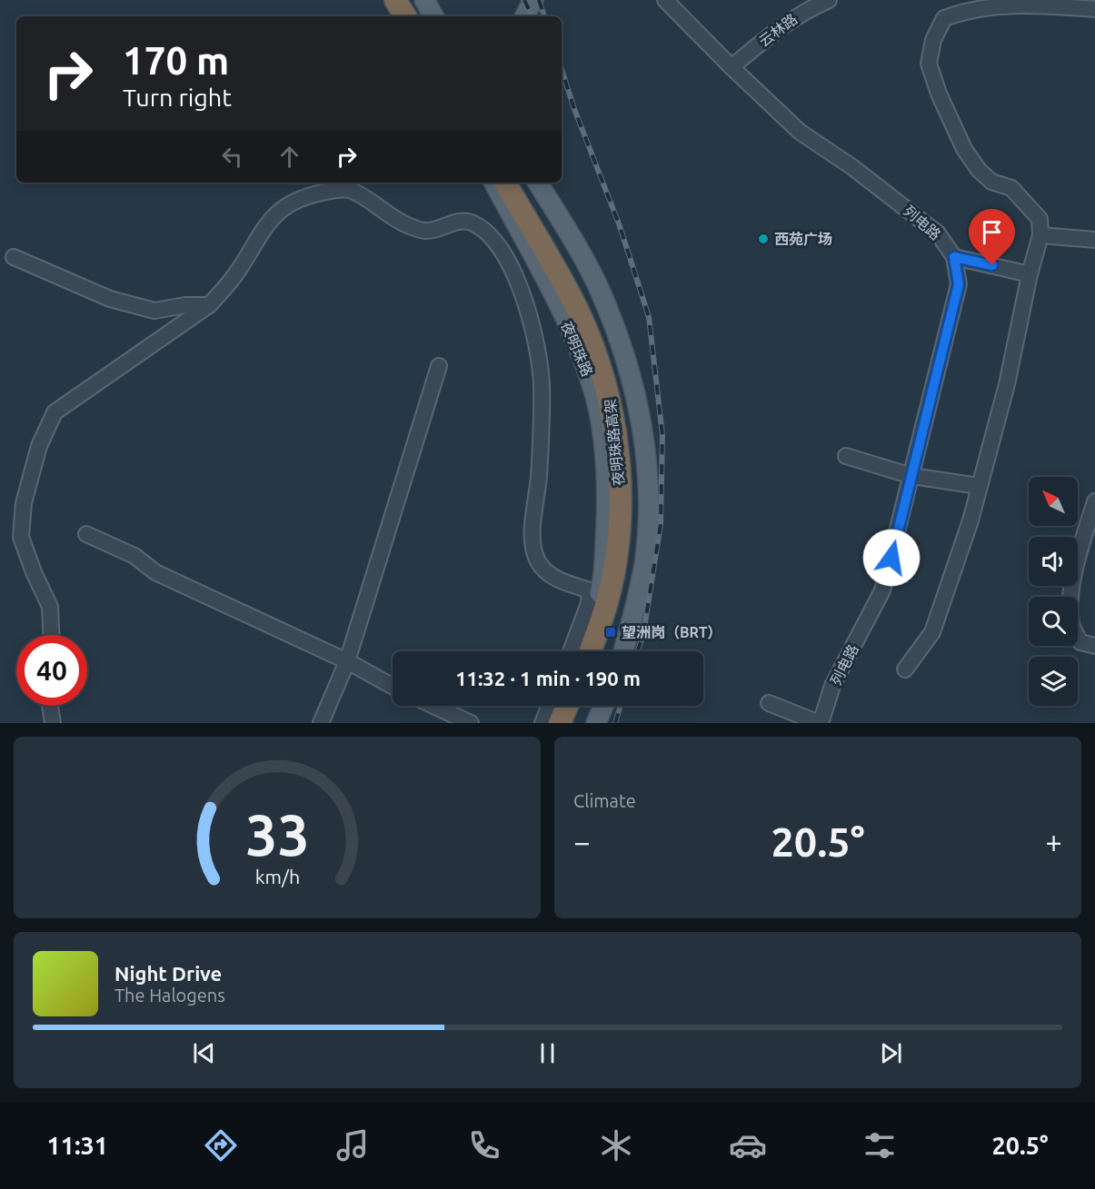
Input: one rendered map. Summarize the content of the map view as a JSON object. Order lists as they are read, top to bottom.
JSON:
{
  "streets": {
    "highway": ["夜明珠路高架"],
    "main road": ["夜明珠路"],
    "street": ["云林路", "列电路"]
  },
  "crossings": [
    ["云林路", "列电路"]
  ],
  "places": {
    "other": ["西苑广场"],
    "transit": ["望洲岗（BRT）"]
  },
  "north": "top left",
  "page": {
    "turn": ["170 m", "Turn right"],
    "limit": "40",
    "trip": "11:32 · 1 min · 190 m",
    "tile": "Climate",
    "heat": ["−", "20.5°", "+"],
    "song": ["Night Drive", "The Halogens"],
    "tabs": ["11:31", "20.5°"],
    "gauge": ["33", "km/h"]
  }
}
